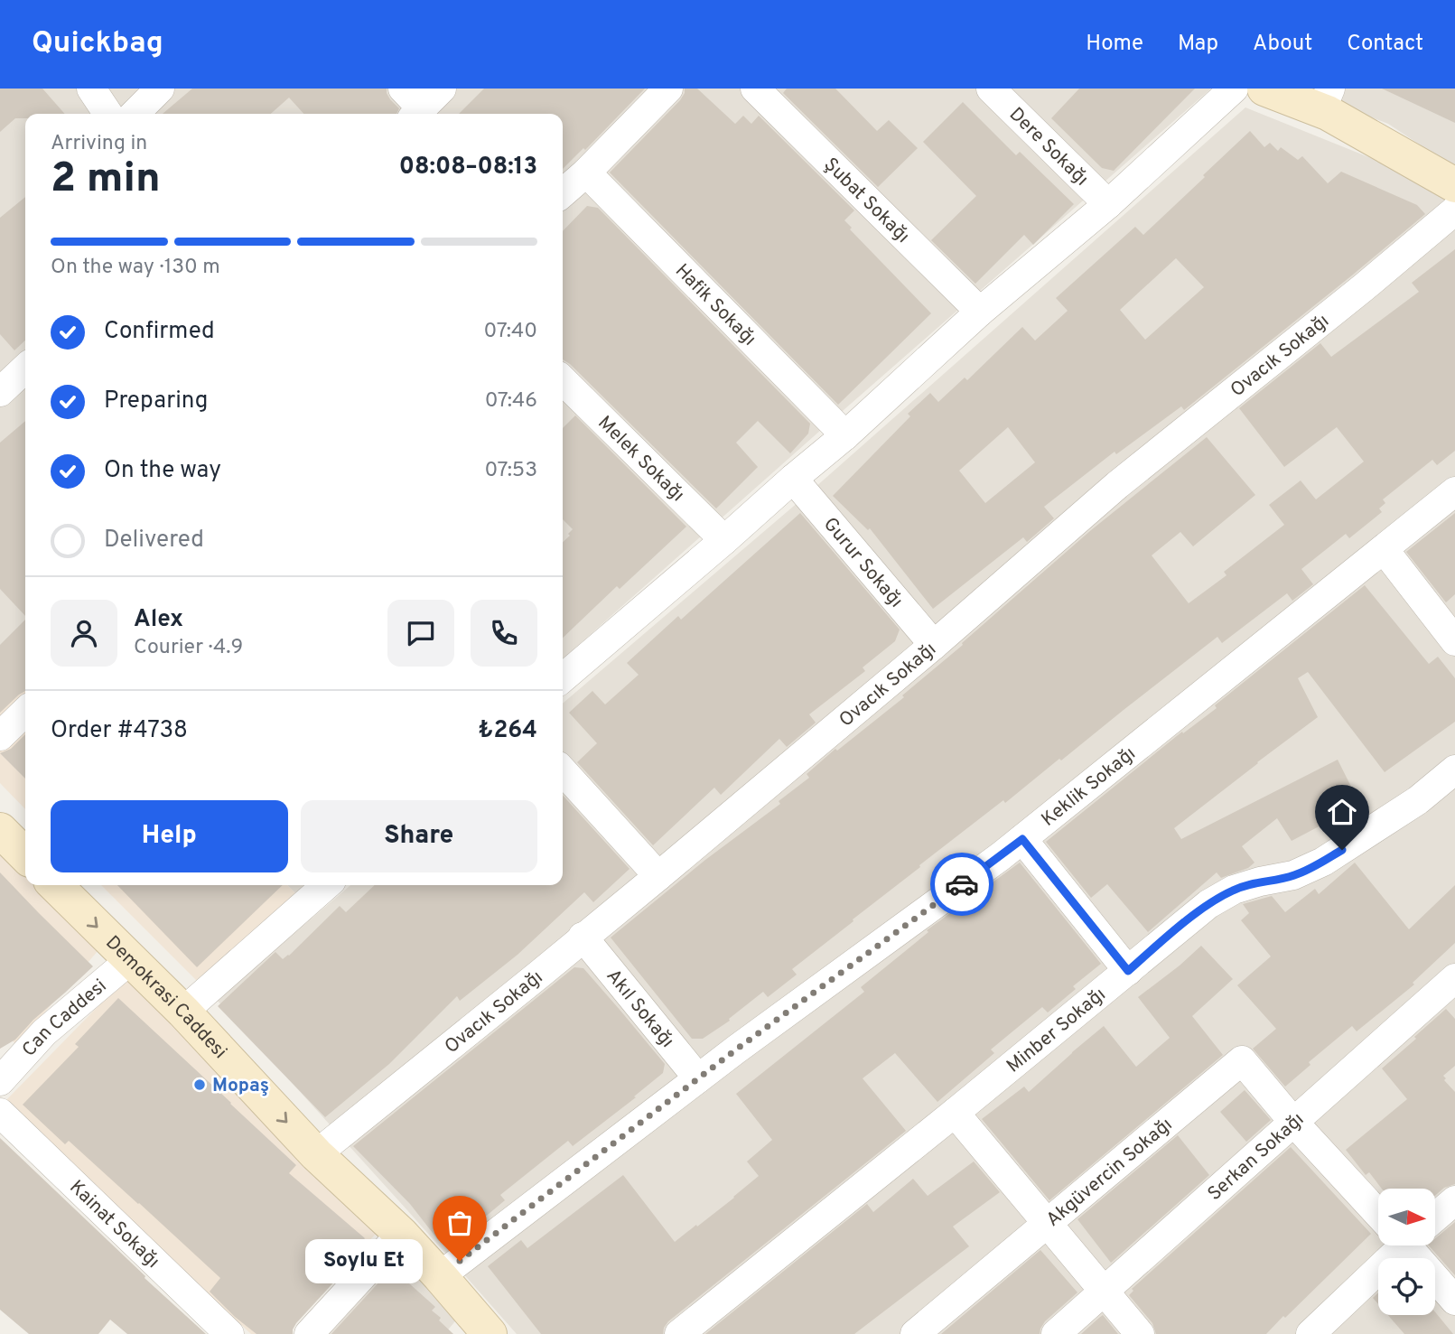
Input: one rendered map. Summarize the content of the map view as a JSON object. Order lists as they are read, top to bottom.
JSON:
{
  "streets": {
    "street": [
      "Dere Sokağı",
      "Şubat Sokağı",
      "Hafik Sokağı",
      "Ovacık Sokağı",
      "Melek Sokağı",
      "Gurur Sokağı",
      "Keklik Sokağı",
      "Demokrasi Caddesi",
      "Akıl Sokağı",
      "Can Caddesi",
      "Minber Sokağı",
      "Serkan Sokağı",
      "Akgüvercin Sokağı",
      "Kainat Sokağı"
    ]
  },
  "crossings": [
    ["Ovacık Sokağı", "Gurur Sokağı"],
    ["Ovacık Sokağı", "Demokrasi Caddesi"],
    ["Ovacık Sokağı", "Akıl Sokağı"],
    ["Keklik Sokağı", "Demokrasi Caddesi"],
    ["Keklik Sokağı", "Akıl Sokağı"],
    ["Demokrasi Caddesi", "Can Caddesi"],
    ["Serkan Sokağı", "Akgüvercin Sokağı"]
  ],
  "one_way": ["Demokrasi Caddesi"],
  "places": ["Mopaş", "Soylu Et"],
  "north": "right",
  "page": {
    "header": "Quickbag",
    "nav": [
      "Home",
      "Map",
      "About",
      "Contact"
    ],
    "heading": ["2 min", "Arriving in", "08:08–08:13"],
    "panel": [
      "Alex",
      "Courier · 4.9",
      "Order #4738",
      "₺264"
    ],
    "bar": "On the way · 130 m",
    "list": [
      ["Confirmed", "07:40"],
      ["Preparing", "07:46"],
      ["On the way", "07:53"],
      "Delivered"
    ],
    "buttons": ["Help", "Share"],
    "bubble": "Soylu Et"
  }
}
